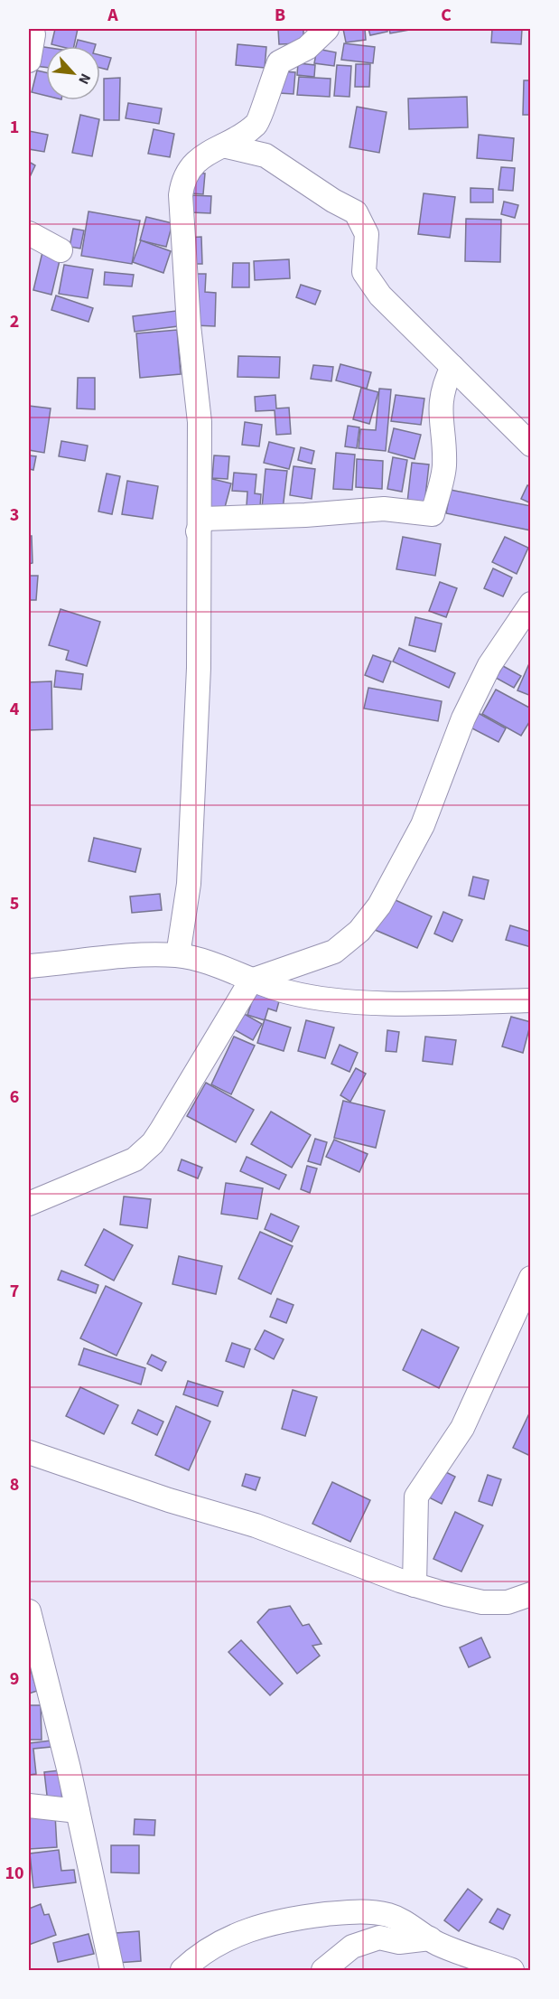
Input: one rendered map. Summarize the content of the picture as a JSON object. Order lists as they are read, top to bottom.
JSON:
{
  "north": "bottom right",
  "grid": {
    "columns": ["A", "B", "C"],
    "rows": [
      "1",
      "2",
      "3",
      "4",
      "5",
      "6",
      "7",
      "8",
      "9",
      "10"
    ]
  }
}
